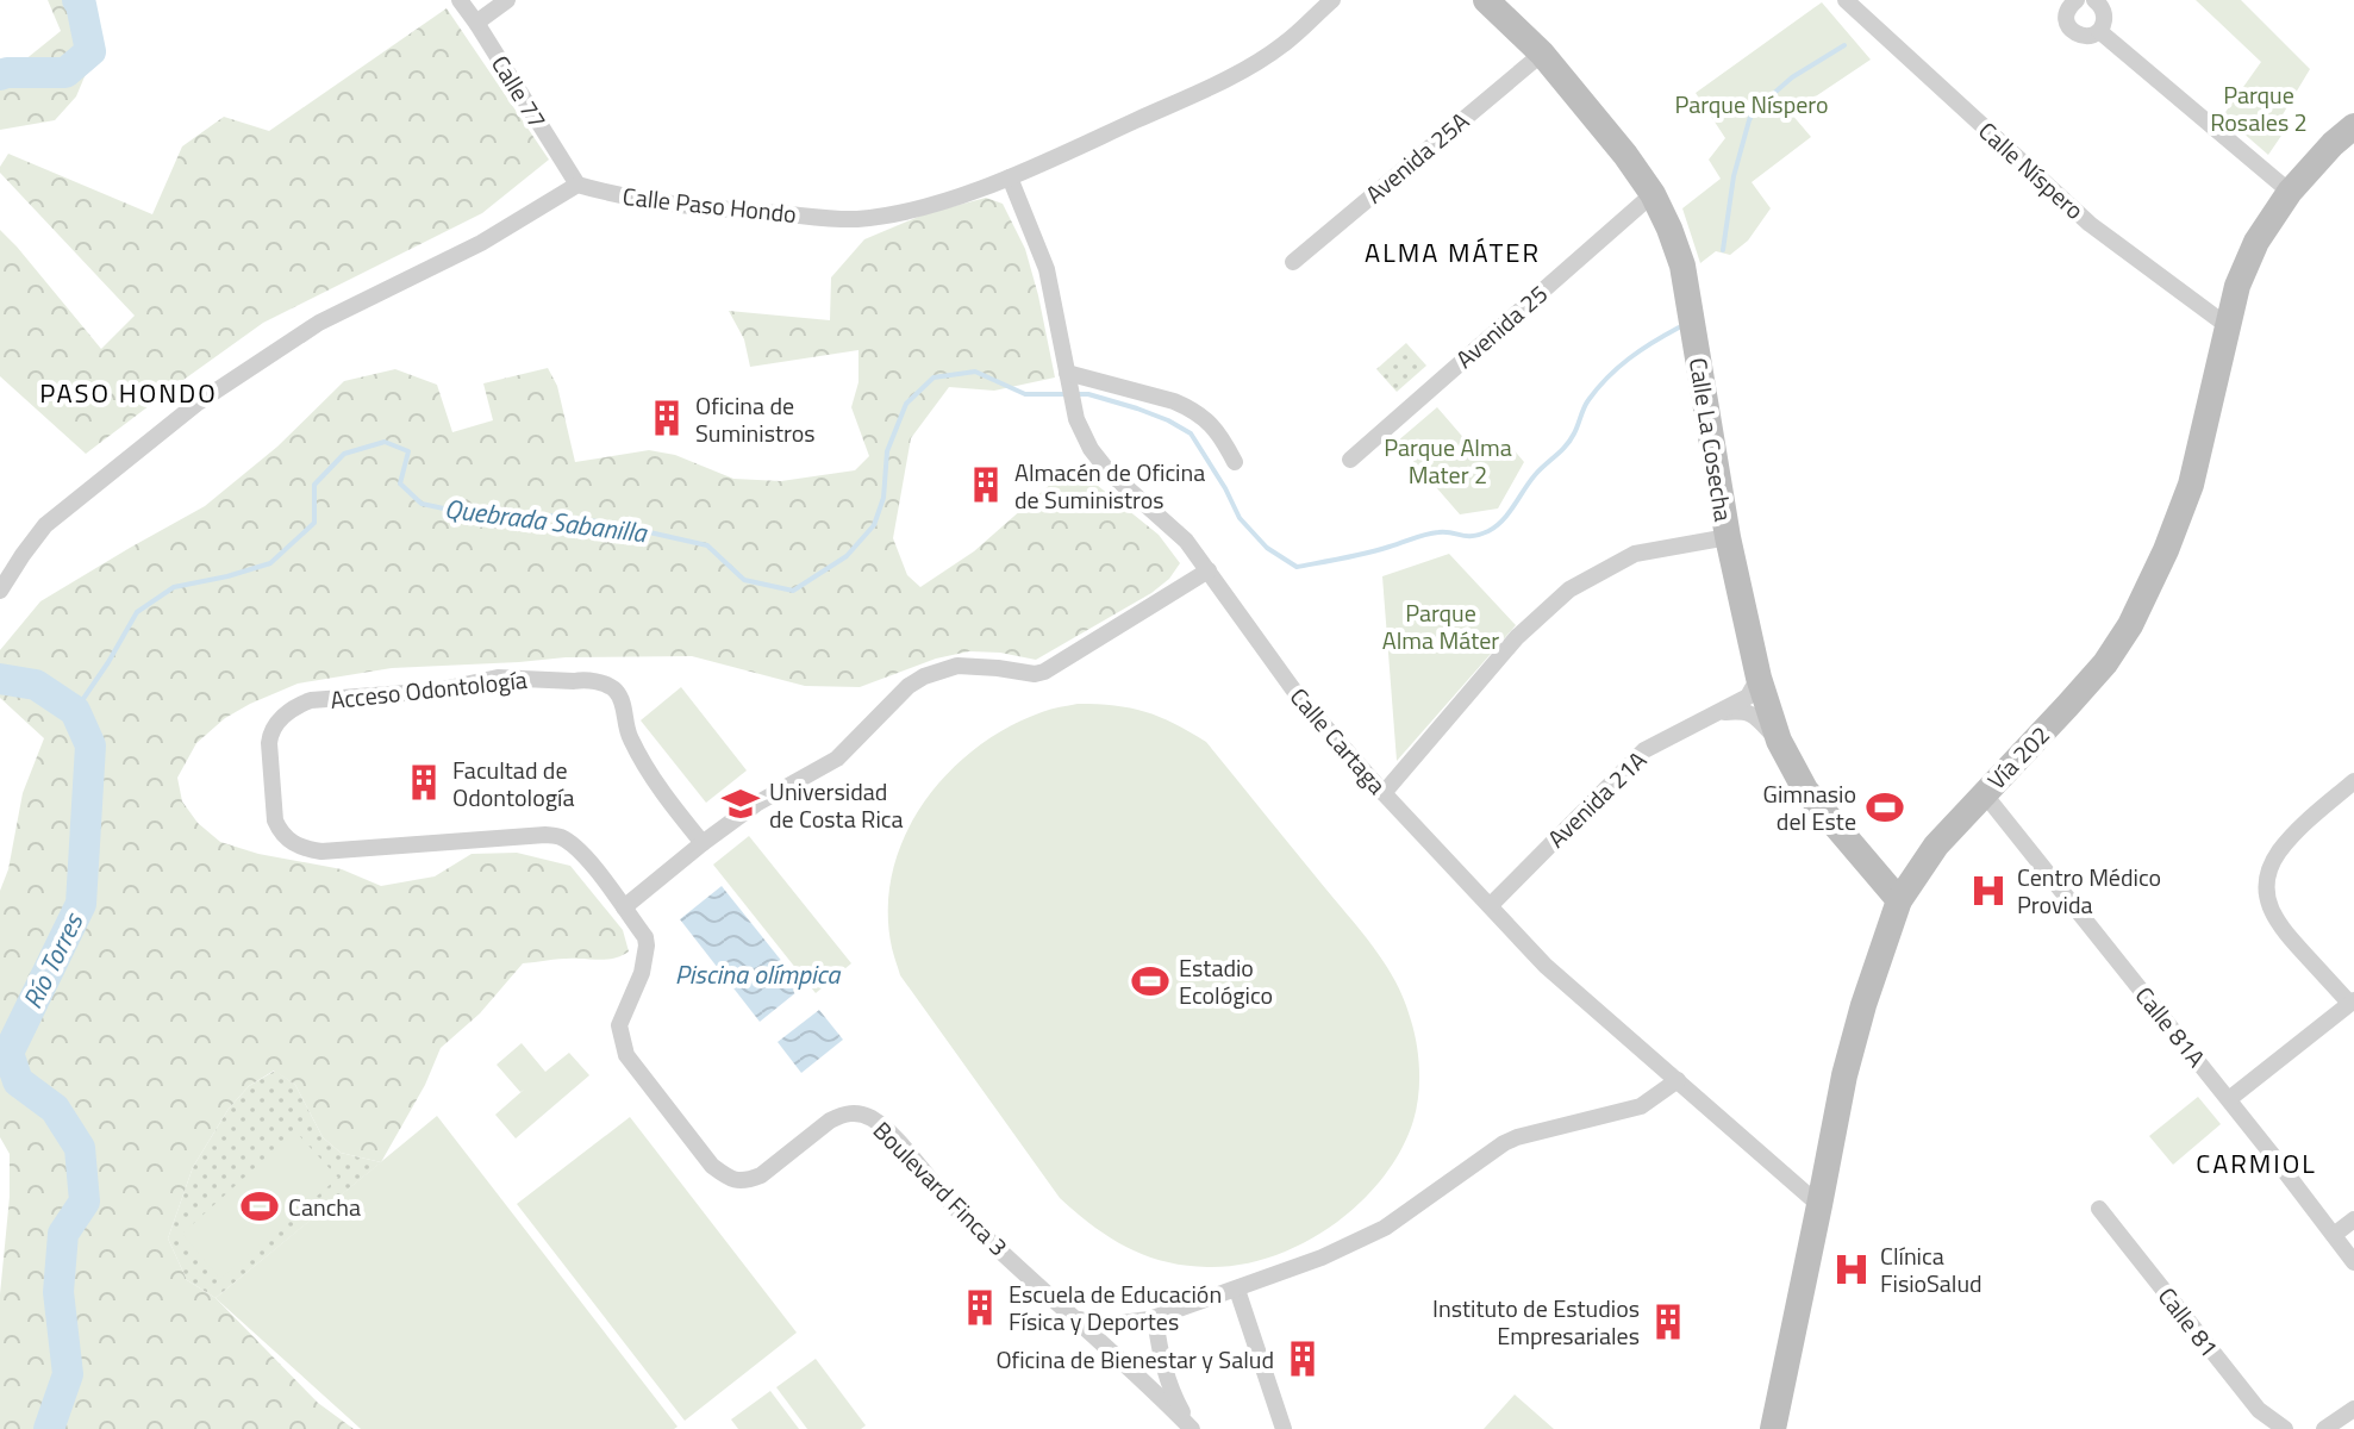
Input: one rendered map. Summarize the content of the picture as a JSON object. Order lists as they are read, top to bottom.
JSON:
{
  "streets": {
    "main road": ["Calle La Cosecha", "Vía 202"],
    "street": [
      "Calle 77",
      "Avenida 25A",
      "Calle Níspero",
      "Calle Paso Hondo",
      "Avenida 25",
      "Acceso Odontología",
      "Calle Cartaga",
      "Avenida 21A",
      "Calle 81A",
      "Boulevard Finca 3",
      "Calle 81"
    ]
  },
  "crossings": [
    ["Calle 77", "Calle Paso Hondo"],
    ["Avenida 25A", "Calle La Cosecha"],
    ["Calle Níspero", "Vía 202"],
    ["Calle Paso Hondo", "Calle Cartaga"],
    ["Avenida 25", "Calle La Cosecha"],
    ["Calle La Cosecha", "Vía 202"],
    ["Calle La Cosecha", "Avenida 21A"],
    ["Acceso Odontología", "Boulevard Finca 3"],
    ["Calle Cartaga", "Vía 202"],
    ["Calle Cartaga", "Avenida 21A"],
    ["Vía 202", "Calle 81A"]
  ],
  "districts": ["ALMA MÁTER", "PASO HONDO", "CARMIOL"],
  "water": ["Quebrada Sabanilla", "Río Torres", "Piscina olímpica"],
  "parks": [
    "Parque Rosales 2",
    "Parque Níspero",
    "Parque Alma Mater 2",
    "Parque Alma Máter"
  ],
  "places": {
    "building": [
      "Oficina de Suministros",
      "Almacén de Oficina de Suministros",
      "Facultad de Odontología",
      "Escuela de Educación Física y Deportes",
      "Instituto de Estudios Empresariales",
      "Oficina de Bienestar y Salud"
    ],
    "school or university": ["Universidad de Costa Rica"],
    "sports": ["Gimnasio del Este", "Estadio Ecológico", "Cancha"],
    "hospital": ["Centro Médico Provida", "Clínica FisioSalud"]
  }
}
